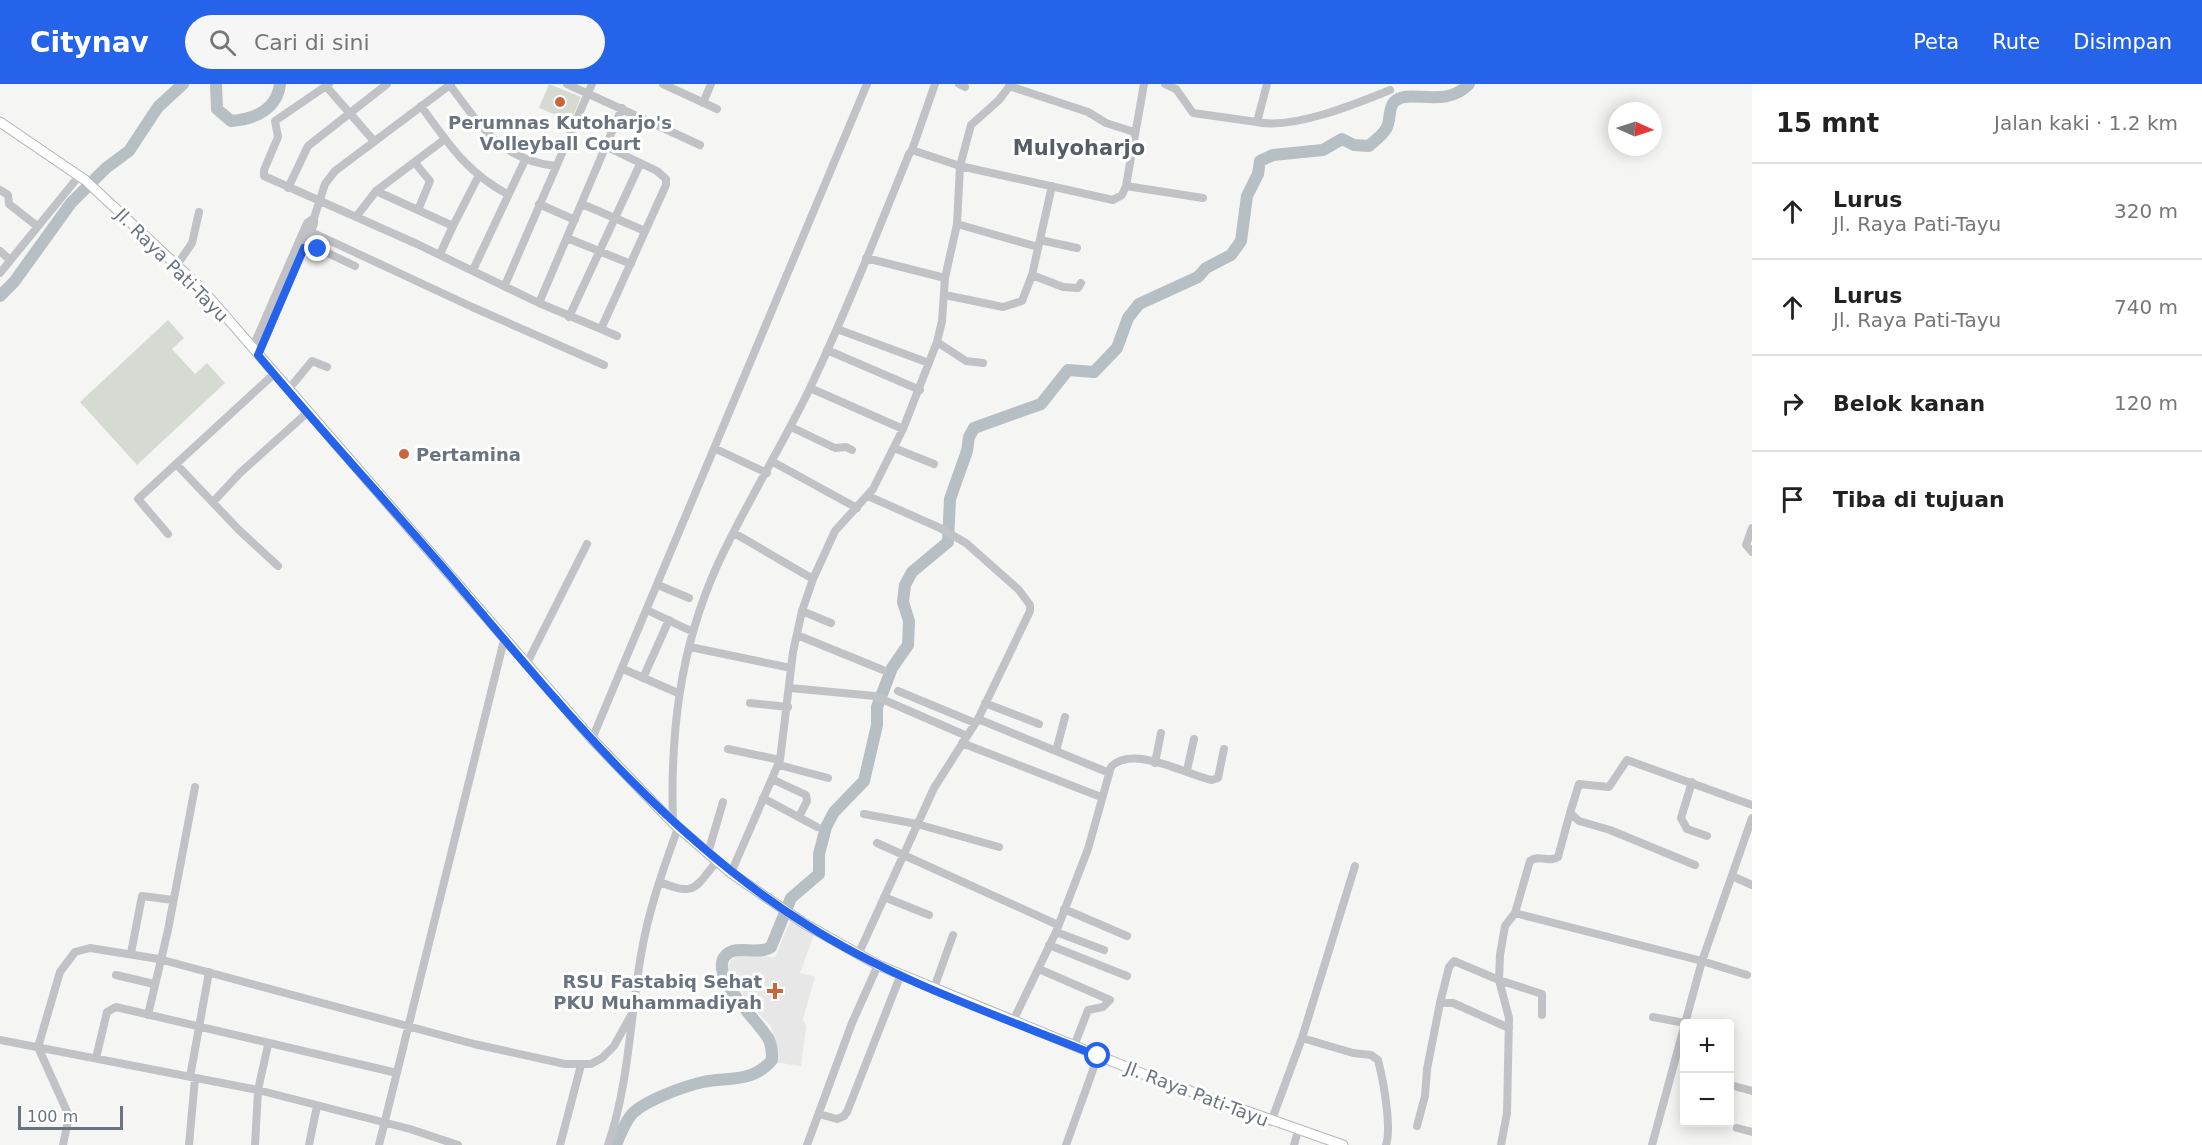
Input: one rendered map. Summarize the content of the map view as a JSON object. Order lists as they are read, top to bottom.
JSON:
{
  "streets": {
    "main road": ["Jl. Raya Pati-Tayu"]
  },
  "districts": ["Mulyoharjo"],
  "places": {
    "other": ["Perumnas Kutoharjo's Volleyball Court", "Pertamina"],
    "health": ["RSU Fastabiq Sehat PKU Muhammadiyah"]
  },
  "scale_bar": "100 m",
  "north": "right",
  "page": {
    "header": "Citynav",
    "search": "Cari di sini",
    "nav": ["Peta", "Rute", "Disimpan"],
    "heading": ["15 mnt", "Jalan kaki · 1.2 km"],
    "list": [
      ["Lurus", "Jl. Raya Pati-Tayu", "320 m"],
      ["Lurus", "Jl. Raya Pati-Tayu", "740 m"],
      ["Belok kanan", "120 m"],
      "Tiba di tujuan"
    ],
    "map_buttons": ["+", "−"],
    "scale": "100 m"
  }
}
